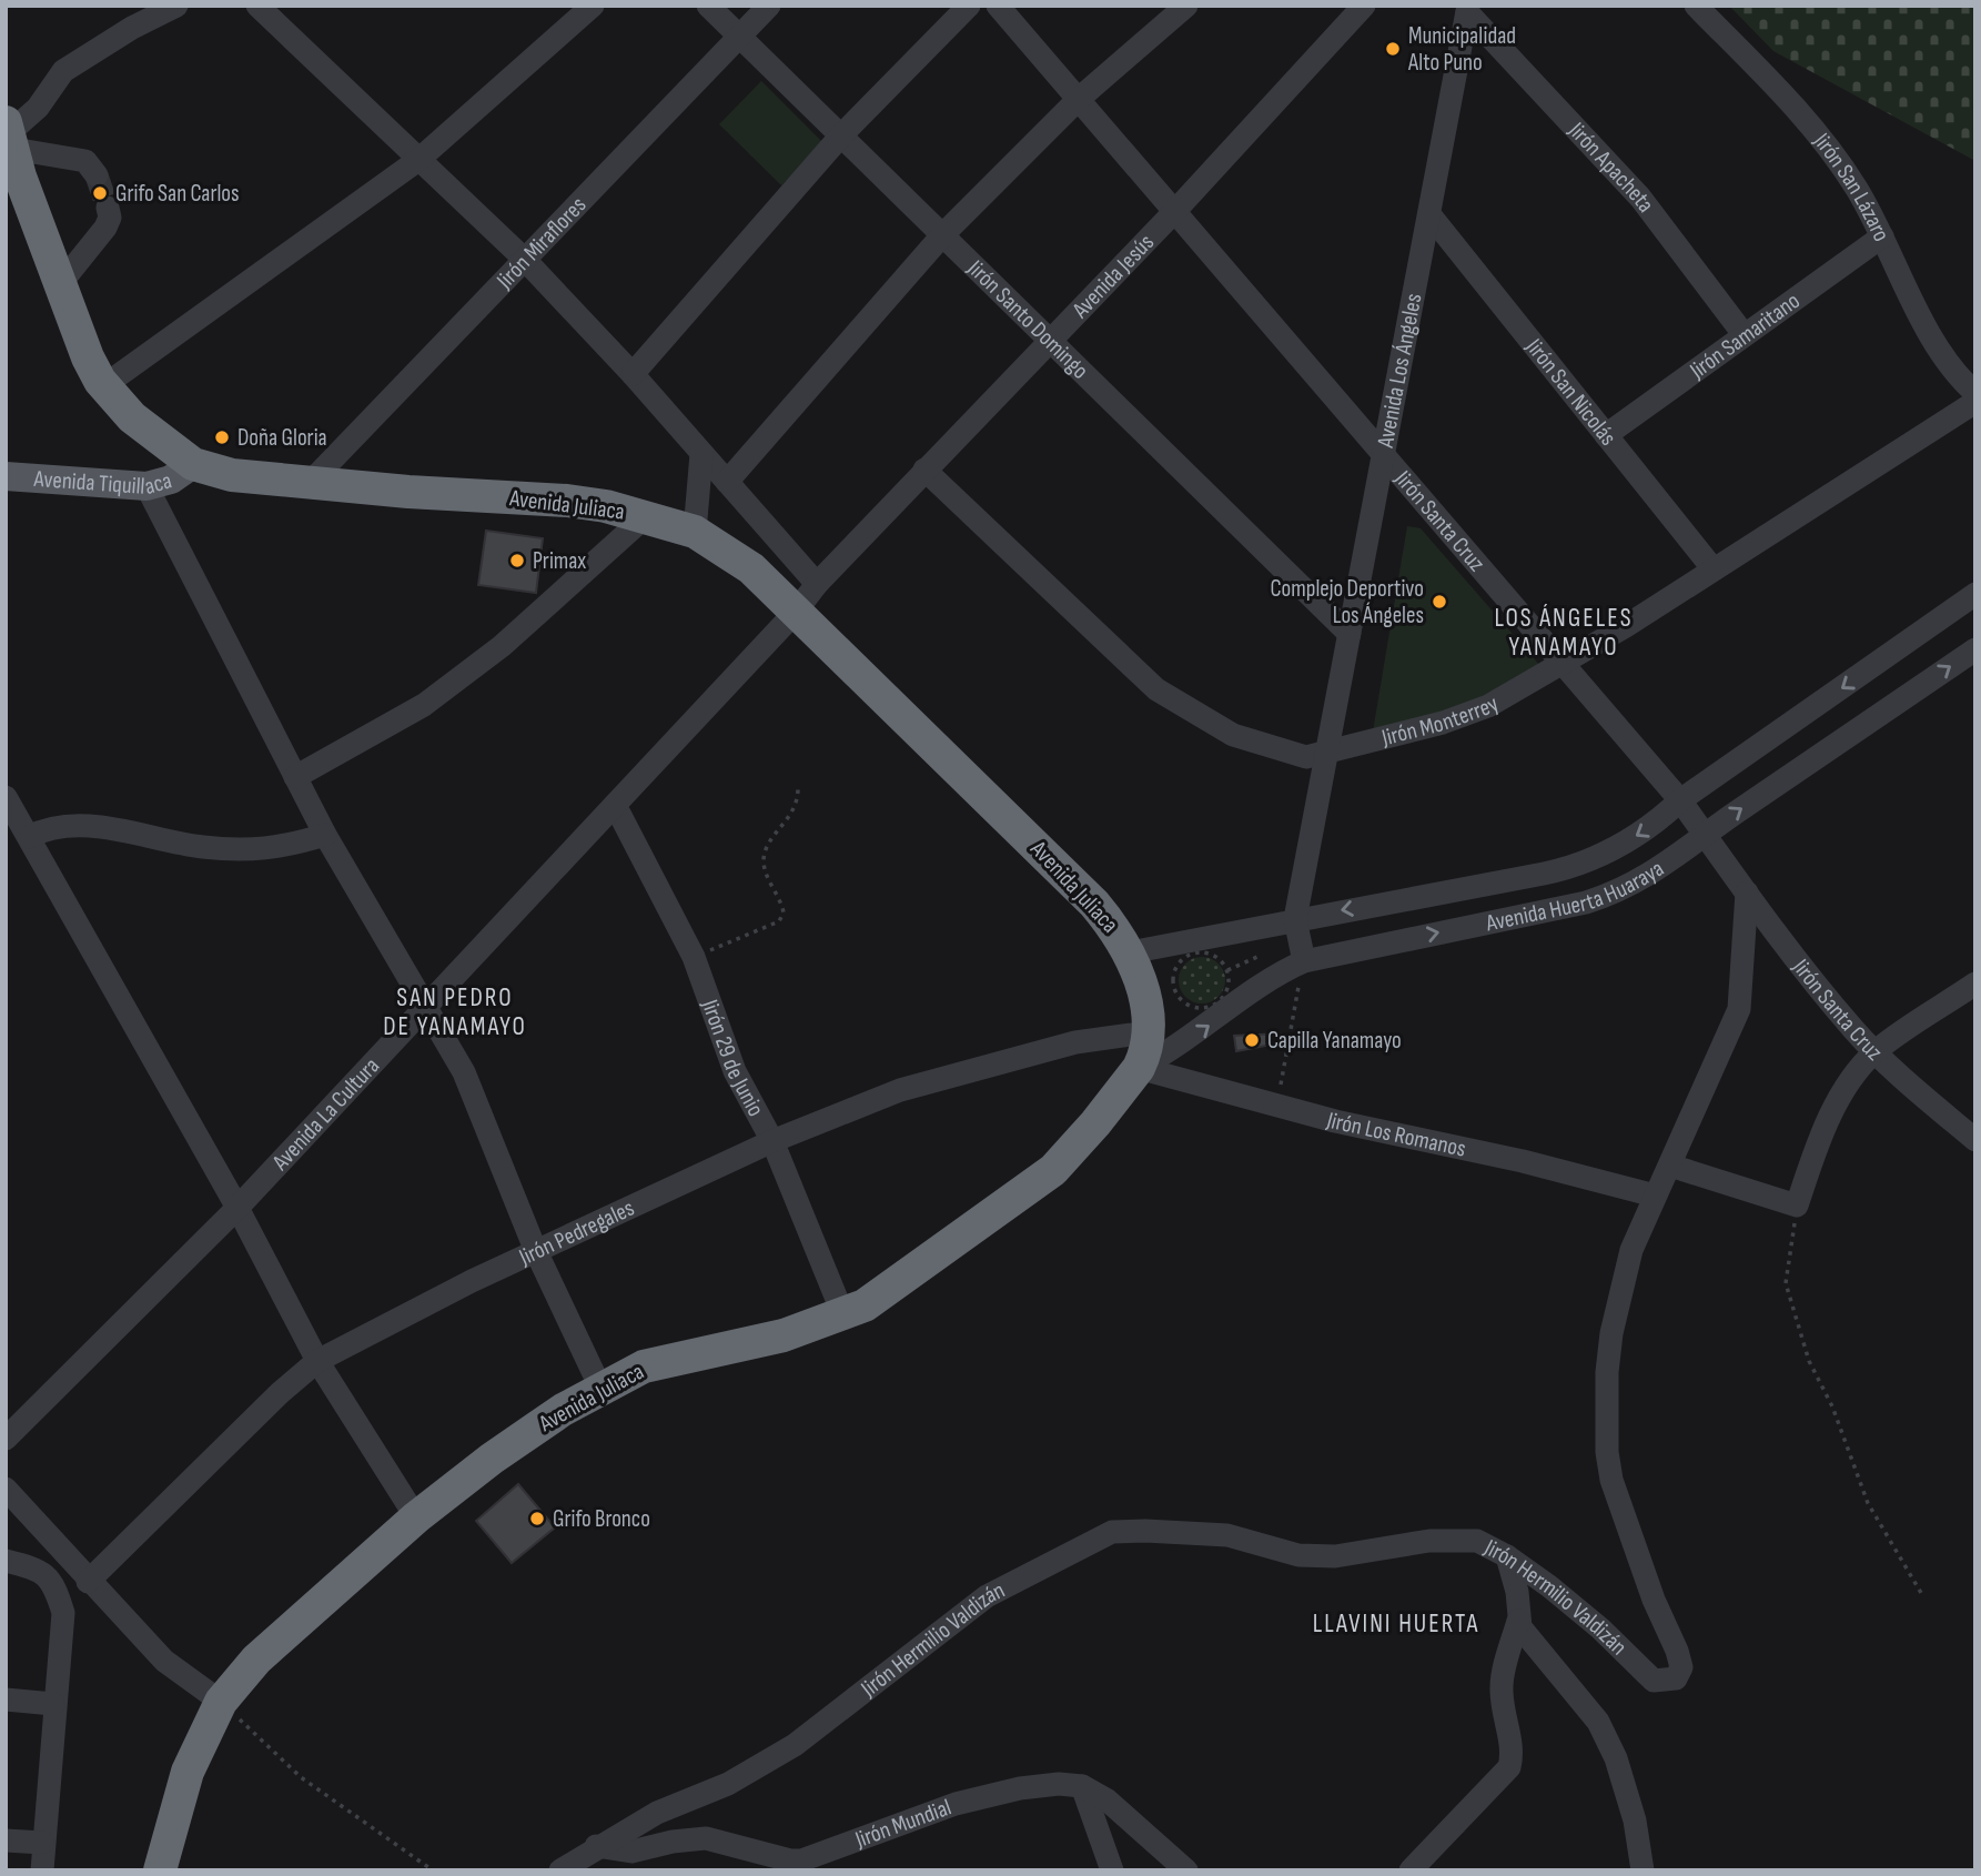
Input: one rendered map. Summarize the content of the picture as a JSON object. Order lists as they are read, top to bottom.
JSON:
{
  "streets": {
    "highway": ["Avenida Juliaca"],
    "main road": ["Avenida Tiquillaca"],
    "street": [
      "Jirón Apacheta",
      "Jirón San Lázaro",
      "Jirón Miraflores",
      "Avenida Jesús",
      "Jirón Santo Domingo",
      "Jirón Samaritano",
      "Avenida Los Ángeles",
      "Jirón San Nicolás",
      "Jirón Santa Cruz",
      "Jirón Monterrey",
      "Avenida Huerta Huaraya",
      "Jirón 29 de Junio",
      "Avenida La Cultura",
      "Jirón Los Romanos",
      "Jirón Pedregales",
      "Jirón Hermilio Valdizán",
      "Jirón Mundial"
    ]
  },
  "crossings": [
    ["Jirón Apacheta", "Jirón Samaritano"],
    ["Jirón Apacheta", "Avenida Los Ángeles"],
    ["Jirón San Lázaro", "Jirón Samaritano"],
    ["Jirón Miraflores", "Jirón Santo Domingo"],
    ["Jirón Miraflores", "Avenida Juliaca"],
    ["Avenida Jesús", "Jirón Santo Domingo"],
    ["Avenida Jesús", "Avenida Juliaca"],
    ["Avenida Jesús", "Jirón Santa Cruz"],
    ["Avenida Jesús", "Jirón Monterrey"],
    ["Avenida Jesús", "Avenida La Cultura"],
    ["Jirón Santo Domingo", "Avenida Los Ángeles"],
    ["Jirón Samaritano", "Jirón San Nicolás"],
    ["Avenida Los Ángeles", "Jirón San Nicolás"],
    ["Avenida Los Ángeles", "Jirón Santa Cruz"],
    ["Avenida Los Ángeles", "Jirón Monterrey"],
    ["Avenida Los Ángeles", "Avenida Huerta Huaraya"],
    ["Jirón San Nicolás", "Jirón Monterrey"],
    ["Avenida Tiquillaca", "Avenida Juliaca"],
    ["Avenida Juliaca", "Avenida Huerta Huaraya"],
    ["Avenida Juliaca", "Jirón 29 de Junio"],
    ["Avenida Juliaca", "Avenida La Cultura"],
    ["Avenida Juliaca", "Jirón Los Romanos"],
    ["Avenida Juliaca", "Jirón Pedregales"],
    ["Jirón Santa Cruz", "Jirón Monterrey"],
    ["Jirón Santa Cruz", "Avenida Huerta Huaraya"],
    ["Jirón Santa Cruz", "Jirón Hermilio Valdizán"],
    ["Avenida Huerta Huaraya", "Jirón Los Romanos"],
    ["Jirón 29 de Junio", "Avenida La Cultura"],
    ["Jirón 29 de Junio", "Jirón Pedregales"],
    ["Jirón Los Romanos", "Jirón Hermilio Valdizán"],
    ["Jirón Hermilio Valdizán", "Jirón Mundial"]
  ],
  "districts": ["LOS ÁNGELES YANAMAYO", "SAN PEDRO DE YANAMAYO", "LLAVINI HUERTA"],
  "places": [
    "Municipalidad Alto Puno",
    "Grifo San Carlos",
    "Doña Gloria",
    "Primax",
    "Complejo Deportivo Los Ángeles",
    "Capilla Yanamayo",
    "Grifo Bronco"
  ]
}
